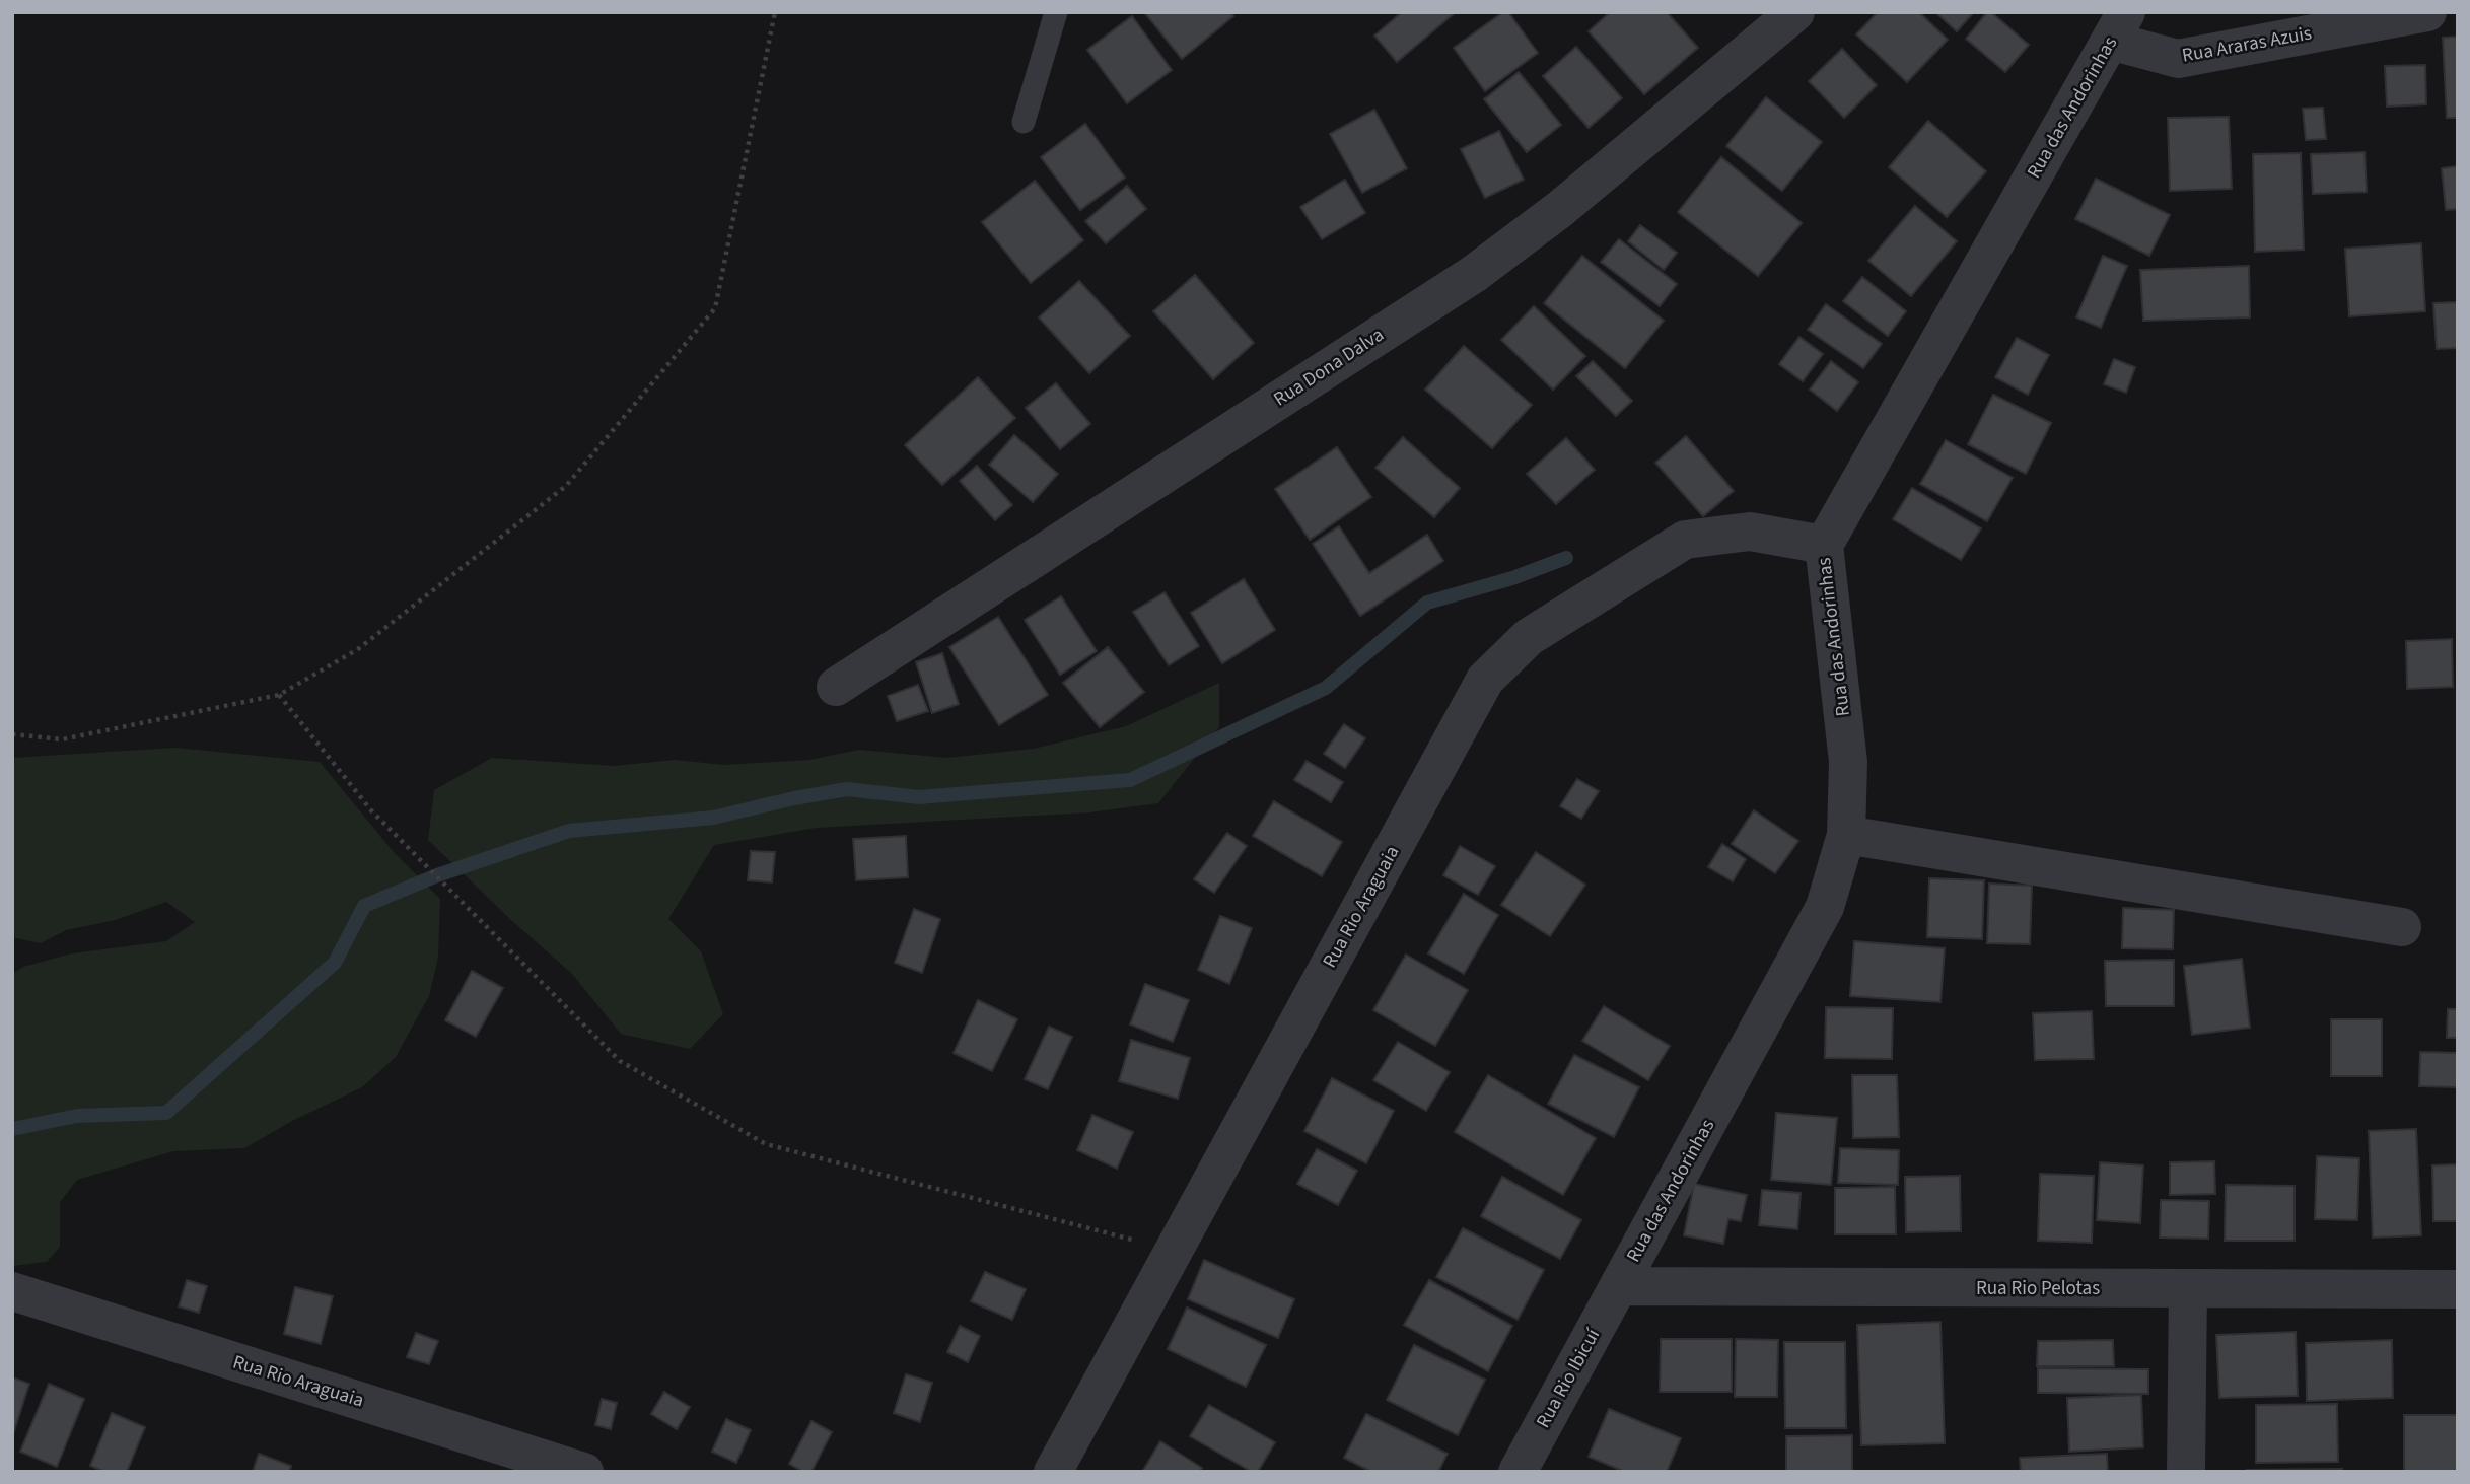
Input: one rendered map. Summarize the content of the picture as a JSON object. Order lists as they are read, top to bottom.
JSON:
{
  "streets": {
    "street": [
      "Rua Araras Azuis",
      "Rua das Andorinhas",
      "Rua Dona Dalva",
      "Rua Rio Araguaia",
      "Rua Rio Pelotas",
      "Rua Rio Ibicuí"
    ]
  },
  "crossings": [
    ["Rua Araras Azuis", "Rua das Andorinhas"],
    ["Rua das Andorinhas", "Rua Rio Araguaia"],
    ["Rua das Andorinhas", "Rua Rio Pelotas"],
    ["Rua das Andorinhas", "Rua Rio Ibicuí"],
    ["Rua Rio Pelotas", "Rua Rio Ibicuí"]
  ]
}
